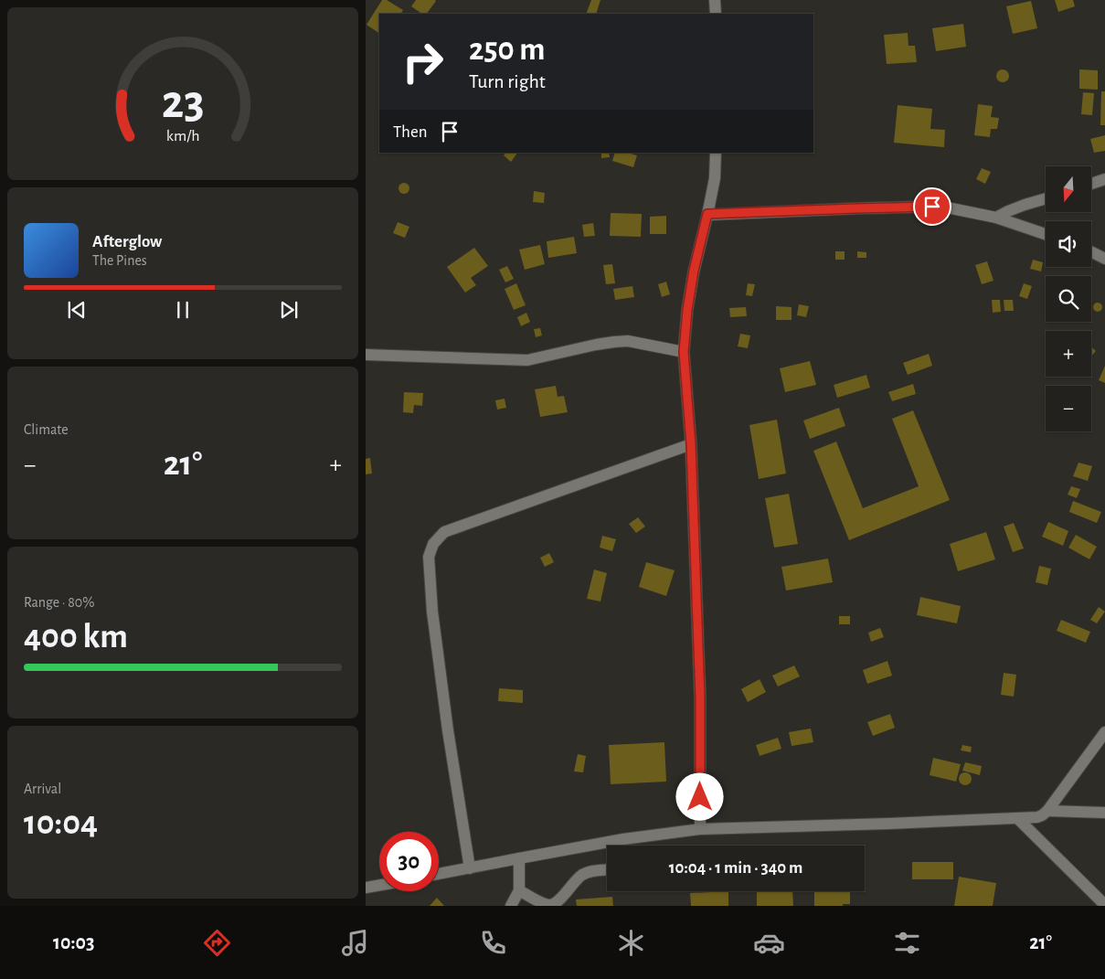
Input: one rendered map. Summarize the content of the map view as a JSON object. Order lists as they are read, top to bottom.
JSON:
{
  "north": "bottom",
  "page": {
    "turn": ["250 m", "Turn right"],
    "then": "Then",
    "map_buttons": ["+", "−"],
    "song": ["Afterglow", "The Pines"],
    "tile": [
      "Climate",
      ["Range · 80%", "400 km"],
      ["Arrival", "10:04"]
    ],
    "heat": ["−", "21°", "+"],
    "limit": "30",
    "trip": "10:04 · 1 min · 340 m",
    "tabs": ["10:03", "21°"],
    "gauge": ["23", "km/h"]
  }
}
